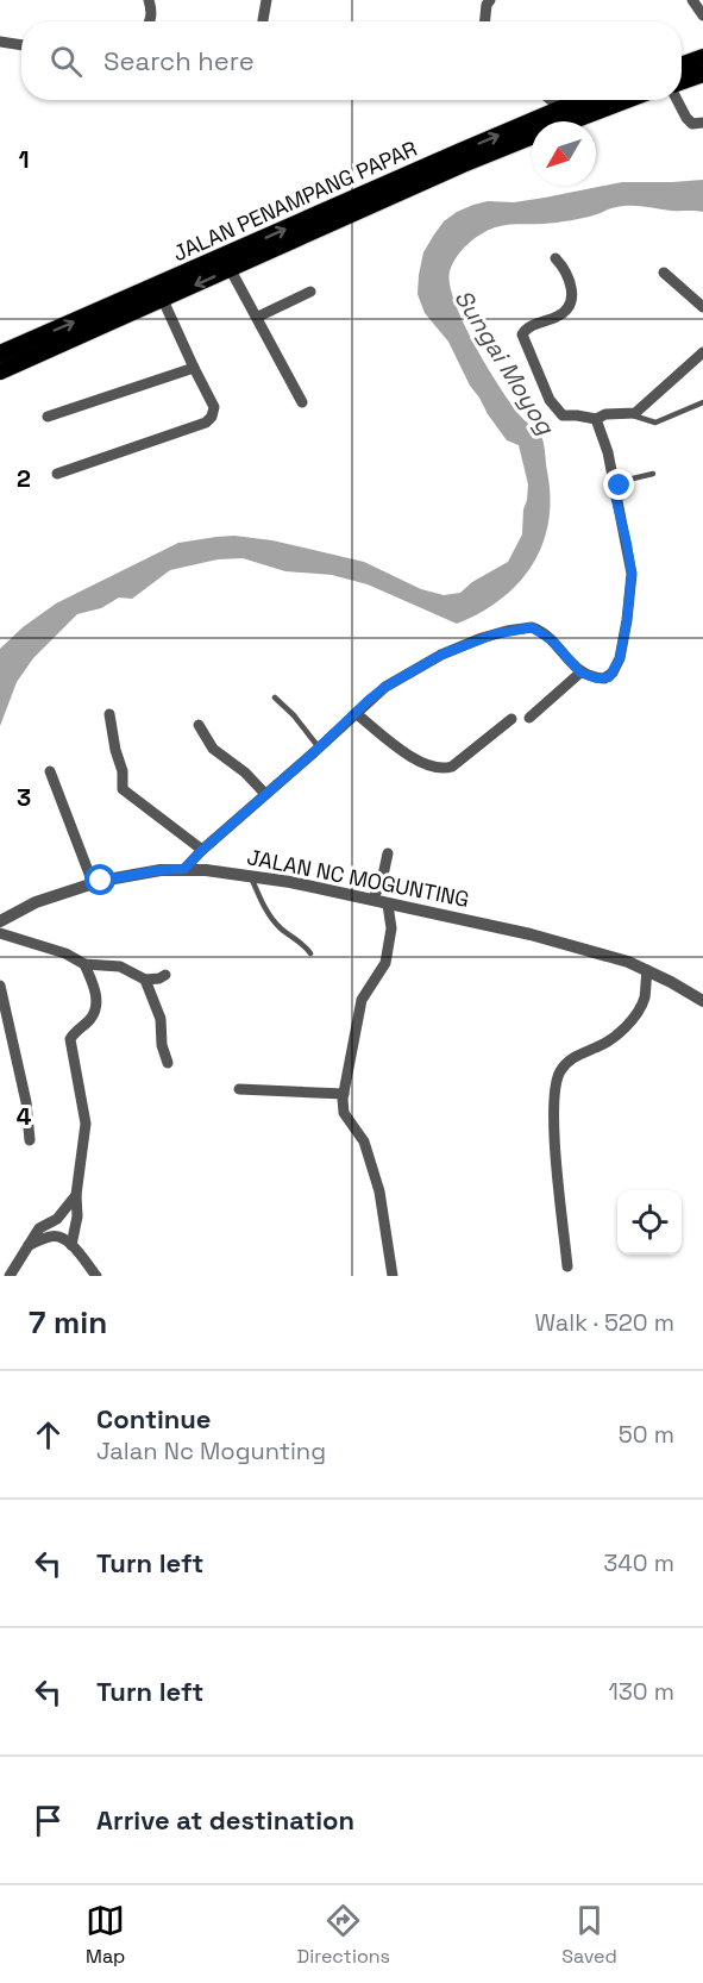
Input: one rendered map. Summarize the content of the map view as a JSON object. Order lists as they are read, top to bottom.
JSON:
{
  "streets": {
    "main road": ["JALAN PENAMPANG PAPAR"],
    "street": ["JALAN NC MOGUNTING"]
  },
  "water": ["Sungai Moyog"],
  "north": "bottom left",
  "page": {
    "search": "Search here",
    "heading": ["7 min", "Walk · 520 m"],
    "list": [
      ["Continue", "Jalan Nc Mogunting", "50 m"],
      ["Turn left", "340 m"],
      ["Turn left", "130 m"],
      "Arrive at destination"
    ],
    "nav": ["Map", "Directions", "Saved"]
  },
  "grid": {
    "rows": [
      "1",
      "2",
      "3",
      "4"
    ]
  }
}
